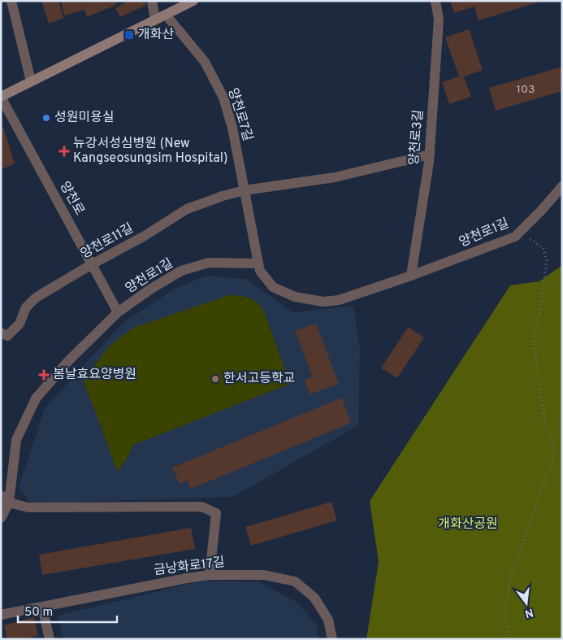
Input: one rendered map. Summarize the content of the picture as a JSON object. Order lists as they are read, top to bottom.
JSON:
{
  "streets": {
    "main road": ["양천로"],
    "street": [
      "양천로7길",
      "양천로3길",
      "양천로1길",
      "양천로11길",
      "금낭화로17길"
    ]
  },
  "crossings": [
    ["양천로7길", "양천로"],
    ["양천로7길", "양천로1길"],
    ["양천로7길", "양천로11길"],
    ["양천로3길", "양천로1길"],
    ["양천로", "양천로1길"],
    ["양천로", "양천로11길"]
  ],
  "parks": ["개화산공원"],
  "places": {
    "transit": ["개화산"],
    "other": ["성원미용실", "한서고등학교"],
    "health": ["뉴강서성심병원 (New Kangseosungsim Hospital)", "봄날효요양병원"]
  },
  "house_numbers": ["103"],
  "scale_bar": "50 m",
  "north": "bottom"
}
